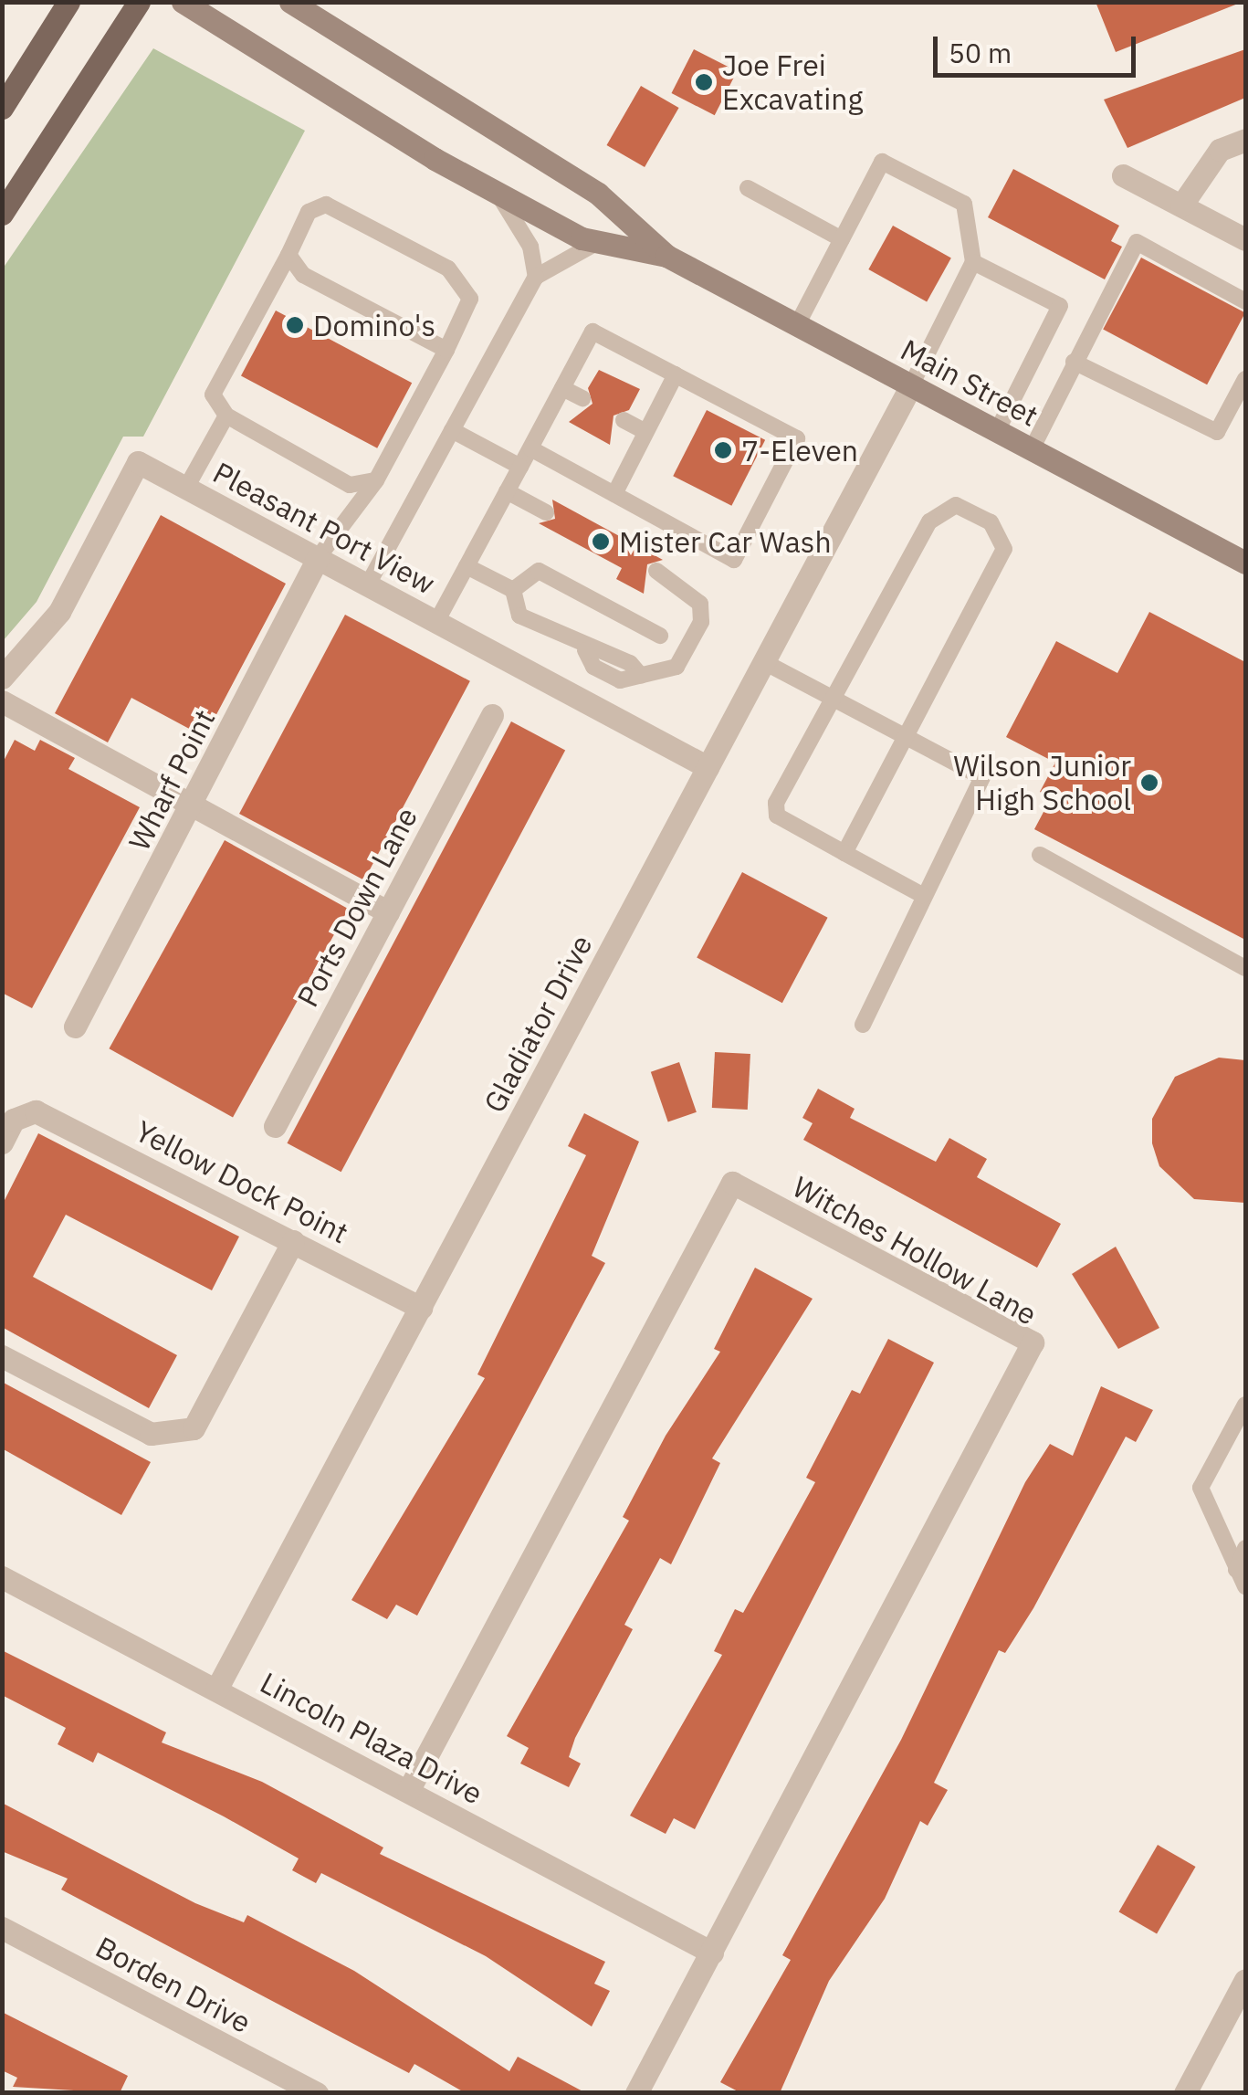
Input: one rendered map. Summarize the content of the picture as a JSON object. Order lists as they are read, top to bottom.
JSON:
{
  "streets": {
    "main road": ["Main Street"],
    "street": [
      "Pleasant Port View",
      "Wharf Point",
      "Ports Down Lane",
      "Gladiator Drive",
      "Yellow Dock Point",
      "Witches Hollow Lane",
      "Lincoln Plaza Drive",
      "Borden Drive"
    ]
  },
  "crossings": [
    ["Main Street", "Gladiator Drive"],
    ["Pleasant Port View", "Wharf Point"],
    ["Pleasant Port View", "Gladiator Drive"],
    ["Gladiator Drive", "Yellow Dock Point"],
    ["Gladiator Drive", "Lincoln Plaza Drive"],
    ["Witches Hollow Lane", "Lincoln Plaza Drive"]
  ],
  "places": [
    "Joe Frei Excavating",
    "Domino's",
    "7-Eleven",
    "Mister Car Wash",
    "Wilson Junior High School"
  ],
  "scale_bar": "50 m"
}
